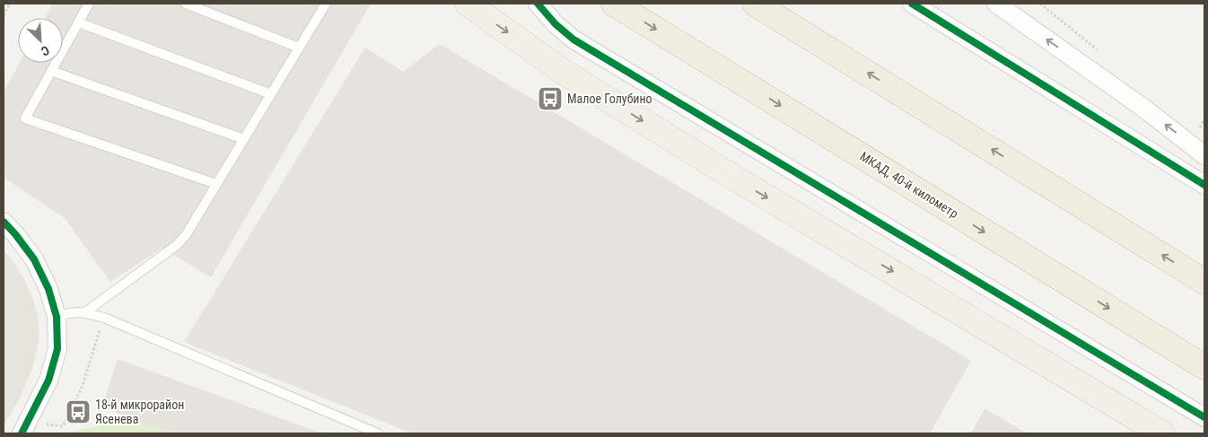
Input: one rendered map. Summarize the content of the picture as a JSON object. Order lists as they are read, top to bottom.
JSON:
{
  "streets": {
    "highway": ["МКАД, 40-й километр"]
  },
  "places": {
    "bus stop": ["Малое Голубино", "18-й микрорайон Ясенева"]
  },
  "north": "bottom right"
}
